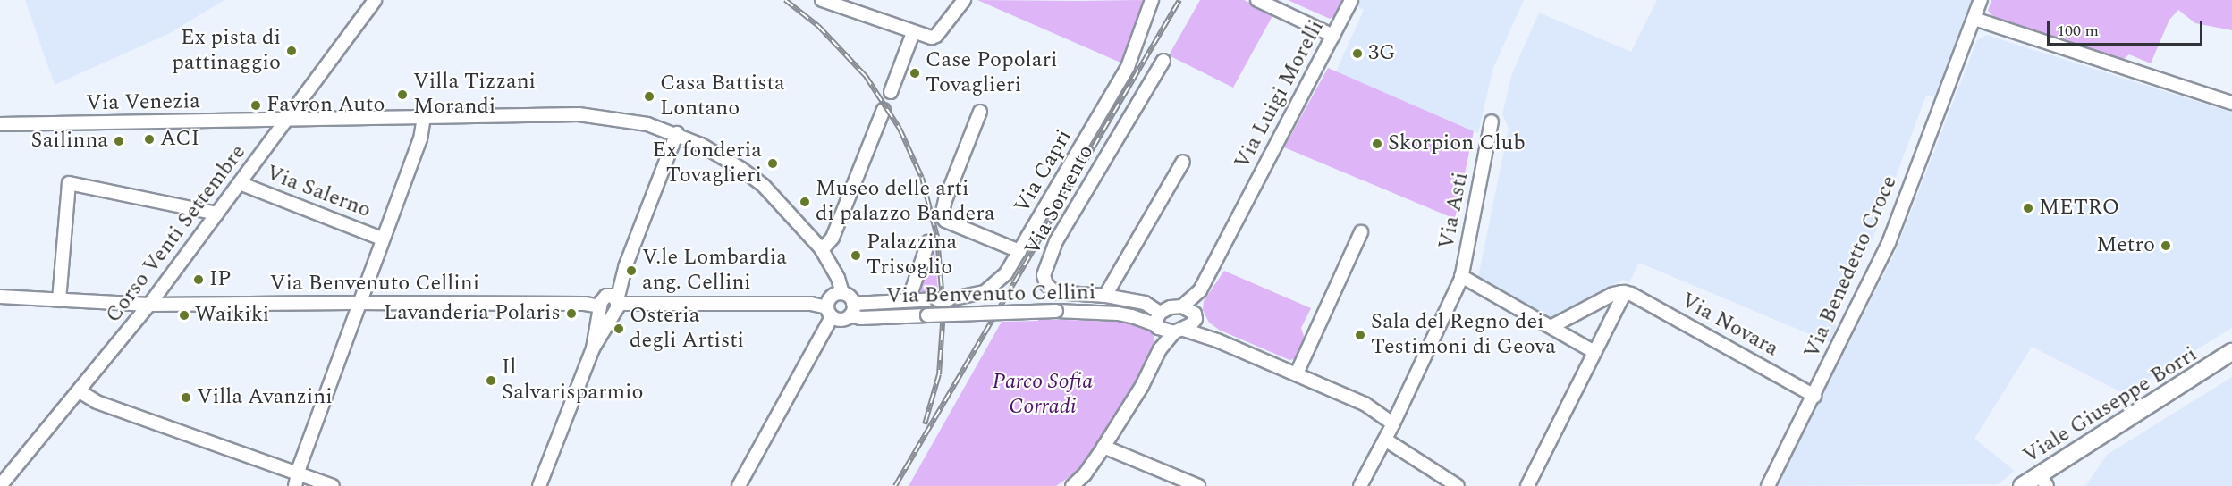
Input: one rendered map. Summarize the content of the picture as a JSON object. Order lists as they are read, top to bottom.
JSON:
{
  "streets": {
    "main road": ["Viale Giuseppe Borri"],
    "street": [
      "Via Luigi Morelli",
      "Via Venezia",
      "Via Capri",
      "Via Salerno",
      "Via Sorrento",
      "Via Asti",
      "Corso Venti Settembre",
      "Via Benedetto Croce",
      "Via Benvenuto Cellini",
      "Via Novara"
    ]
  },
  "crossings": [
    ["Via Venezia", "Via Capri"],
    ["Via Venezia", "Corso Venti Settembre"],
    ["Via Venezia", "Via Benvenuto Cellini"],
    ["Via Capri", "Via Benvenuto Cellini"],
    ["Via Salerno", "Corso Venti Settembre"],
    ["Via Sorrento", "Via Benvenuto Cellini"],
    ["Corso Venti Settembre", "Via Benvenuto Cellini"],
    ["Via Benedetto Croce", "Via Novara"]
  ],
  "parks": ["Parco Sofia Corradi"],
  "places": [
    "Ex pista di pattinaggio",
    "3G",
    "Case Popolari Tovaglieri",
    "Villa Tizzani Morandi",
    "Casa Battista Lontano",
    "Favron Auto",
    "ACI",
    "Sailinna",
    "Skorpion Club",
    "Ex fonderia Tovaglieri",
    "Museo delle arti di palazzo Bandera",
    "METRO",
    "Metro",
    "Palazzina Trisoglio",
    "V.le Lombardia ang. Cellini",
    "IP",
    "Lavanderia Polaris",
    "Waikiki",
    "Osteria degli Artisti",
    "Sala del Regno dei Testimoni di Geova",
    "Il Salvarisparmio",
    "Villa Avanzini"
  ],
  "scale_bar": "100 m"
}
